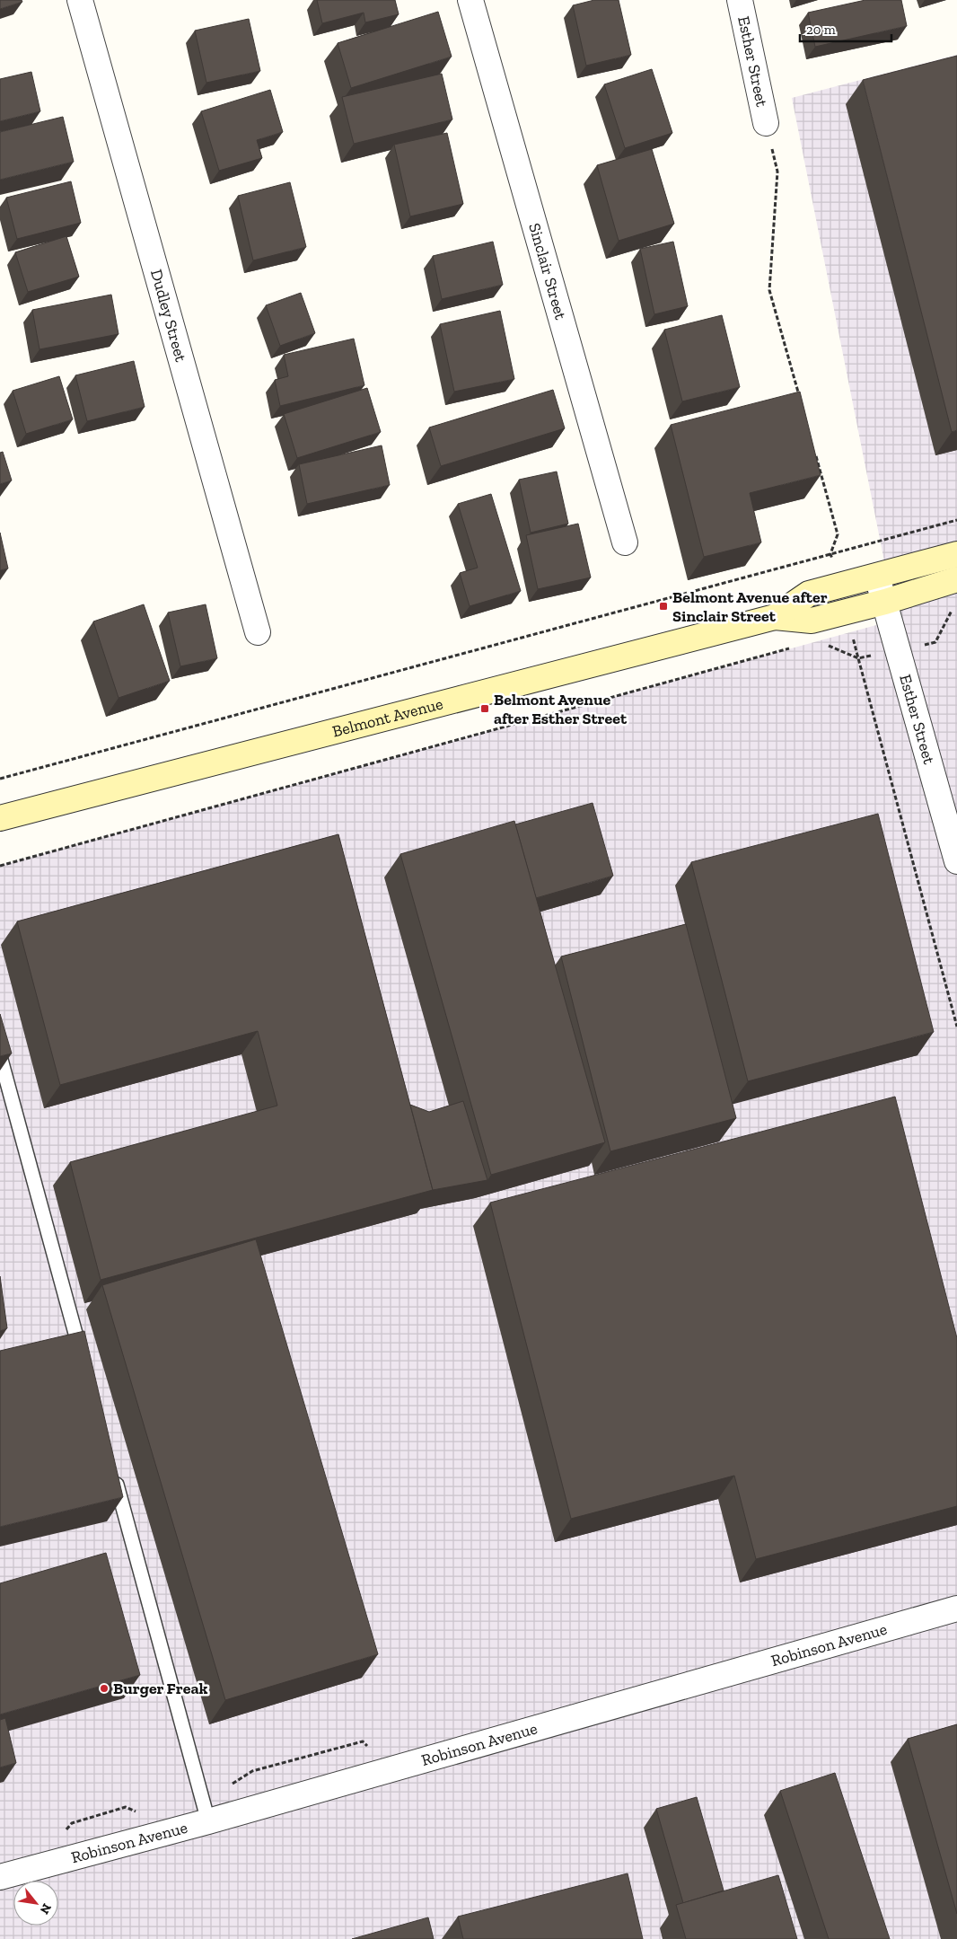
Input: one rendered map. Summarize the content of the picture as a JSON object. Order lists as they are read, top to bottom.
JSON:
{
  "streets": {
    "main road": ["Belmont Avenue"],
    "street": [
      "Esther Street",
      "Sinclair Street",
      "Dudley Street",
      "Robinson Avenue"
    ]
  },
  "crossings": [
    ["Esther Street", "Belmont Avenue"]
  ],
  "places": {
    "transit": ["Belmont Avenue after Sinclair Street", "Belmont Avenue after Esther Street"],
    "other": ["Burger Freak"]
  },
  "scale_bar": "20 m",
  "north": "bottom right"
}
